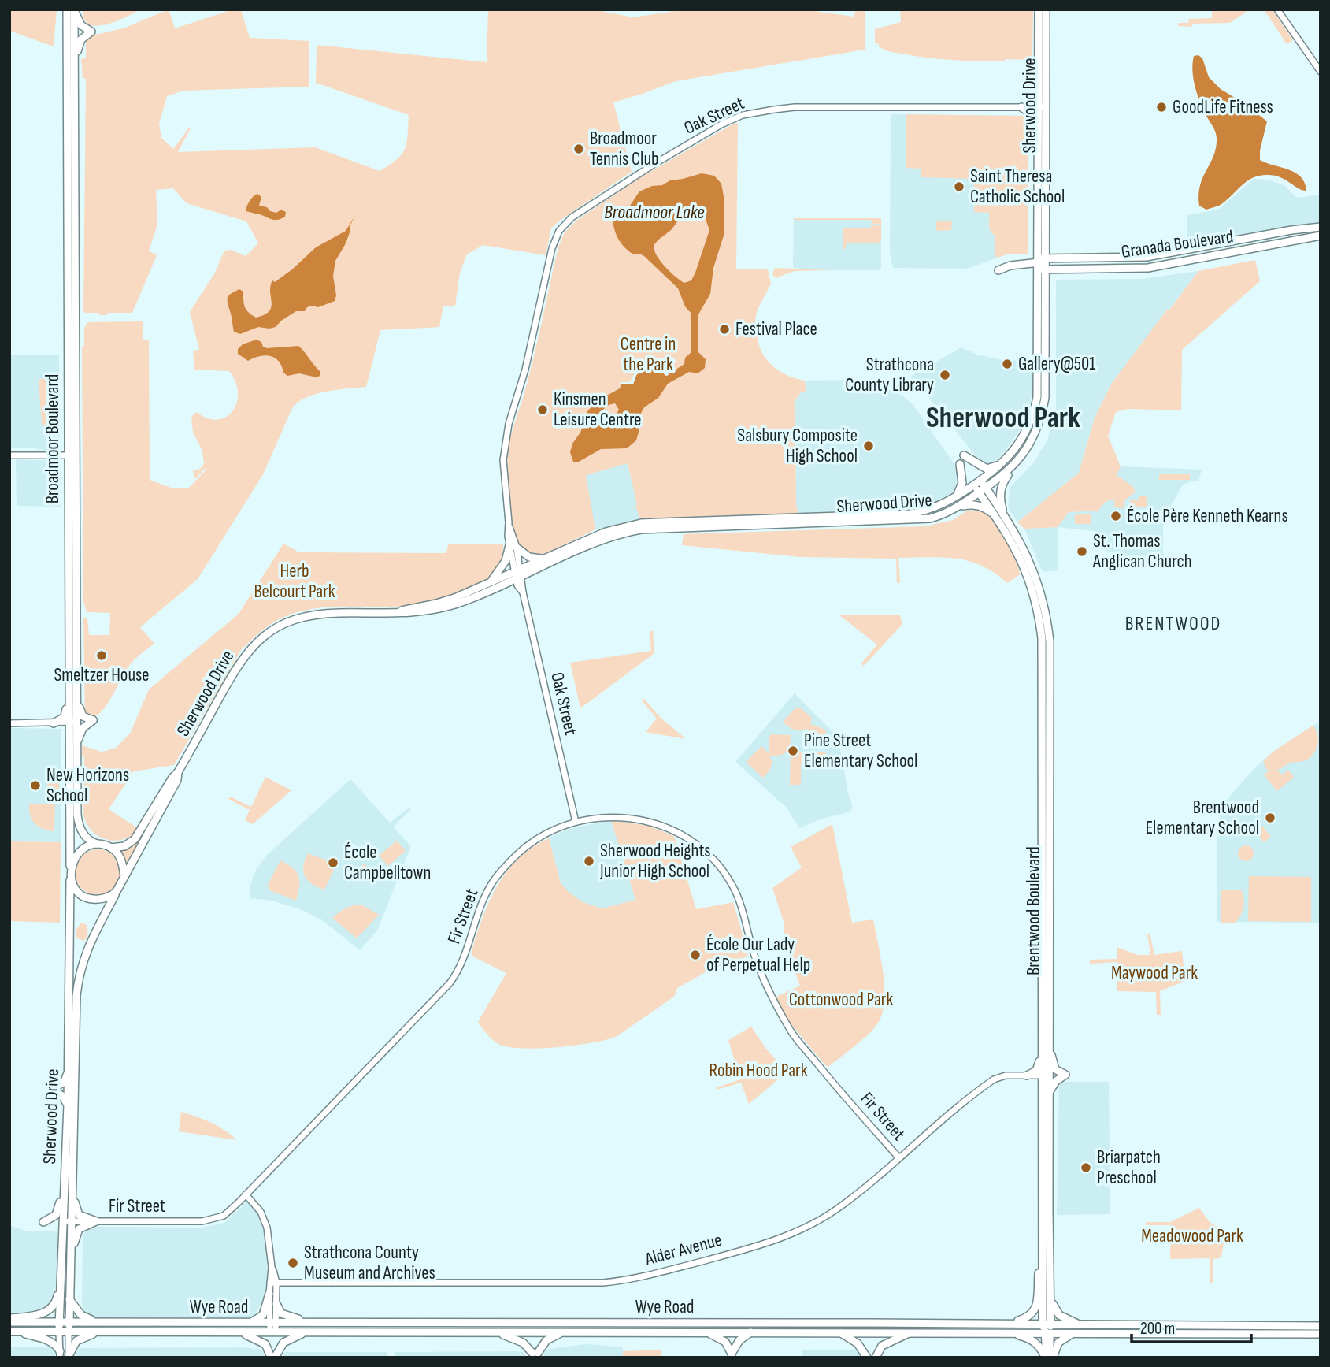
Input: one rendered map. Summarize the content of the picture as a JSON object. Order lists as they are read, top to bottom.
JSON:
{
  "streets": {
    "main road": [
      "Sherwood Drive",
      "Granada Boulevard",
      "Broadmoor Boulevard",
      "Brentwood Boulevard",
      "Wye Road"
    ],
    "street": ["Oak Street", "Fir Street", "Alder Avenue"]
  },
  "crossings": [
    ["Sherwood Drive", "Oak Street"],
    ["Sherwood Drive", "Granada Boulevard"],
    ["Sherwood Drive", "Broadmoor Boulevard"],
    ["Sherwood Drive", "Brentwood Boulevard"],
    ["Sherwood Drive", "Fir Street"],
    ["Sherwood Drive", "Wye Road"],
    ["Oak Street", "Fir Street"],
    ["Brentwood Boulevard", "Alder Avenue"],
    ["Brentwood Boulevard", "Wye Road"],
    ["Fir Street", "Alder Avenue"]
  ],
  "districts": ["Sherwood Park", "BRENTWOOD"],
  "water": ["Broadmoor Lake"],
  "parks": [
    "Centre in the Park",
    "Herb Belcourt Park",
    "Maywood Park",
    "Cottonwood Park",
    "Robin Hood Park",
    "Meadowood Park"
  ],
  "places": [
    "GoodLife Fitness",
    "Broadmoor Tennis Club",
    "Saint Theresa Catholic School",
    "Festival Place",
    "Gallery@501",
    "Strathcona County Library",
    "Kinsmen Leisure Centre",
    "Salsbury Composite High School",
    "École Père Kenneth Kearns",
    "St. Thomas Anglican Church",
    "Smeltzer House",
    "Pine Street Elementary School",
    "New Horizons School",
    "Brentwood Elementary School",
    "Sherwood Heights Junior High School",
    "École Campbelltown",
    "École Our Lady of Perpetual Help",
    "Briarpatch Preschool",
    "Strathcona County Museum and Archives"
  ],
  "scale_bar": "200 m"
}
